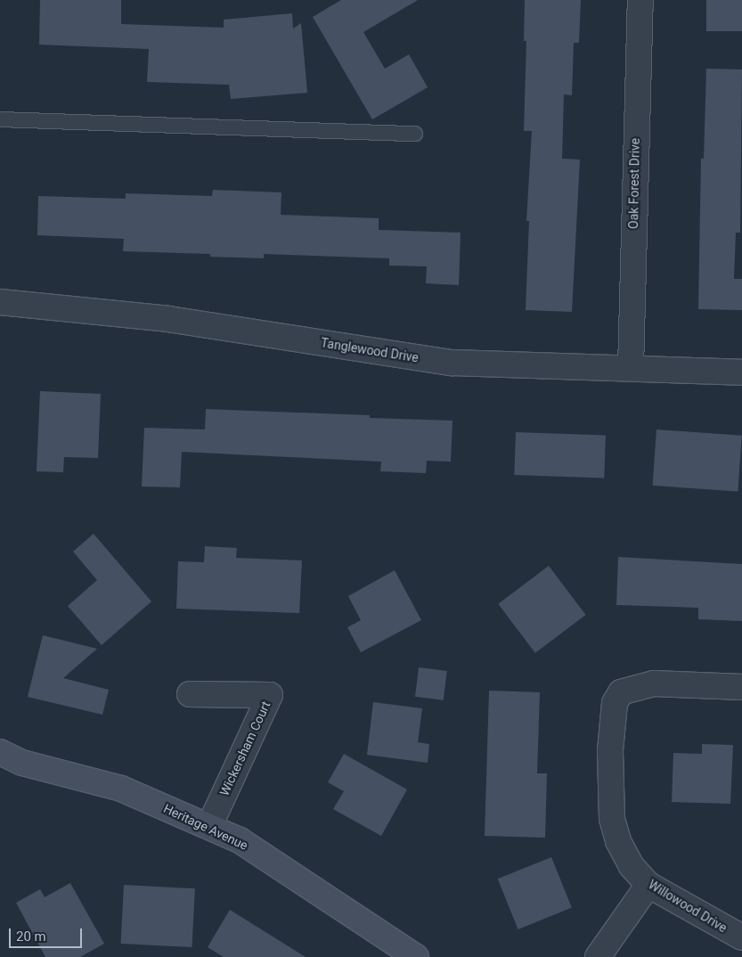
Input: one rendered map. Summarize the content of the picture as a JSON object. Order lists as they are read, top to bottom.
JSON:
{
  "streets": {
    "street": [
      "Oak Forest Drive",
      "Tanglewood Drive",
      "Wickersham Court",
      "Heritage Avenue",
      "Willowood Drive"
    ]
  },
  "crossings": [
    ["Oak Forest Drive", "Tanglewood Drive"],
    ["Wickersham Court", "Heritage Avenue"]
  ],
  "scale_bar": "20 m"
}
